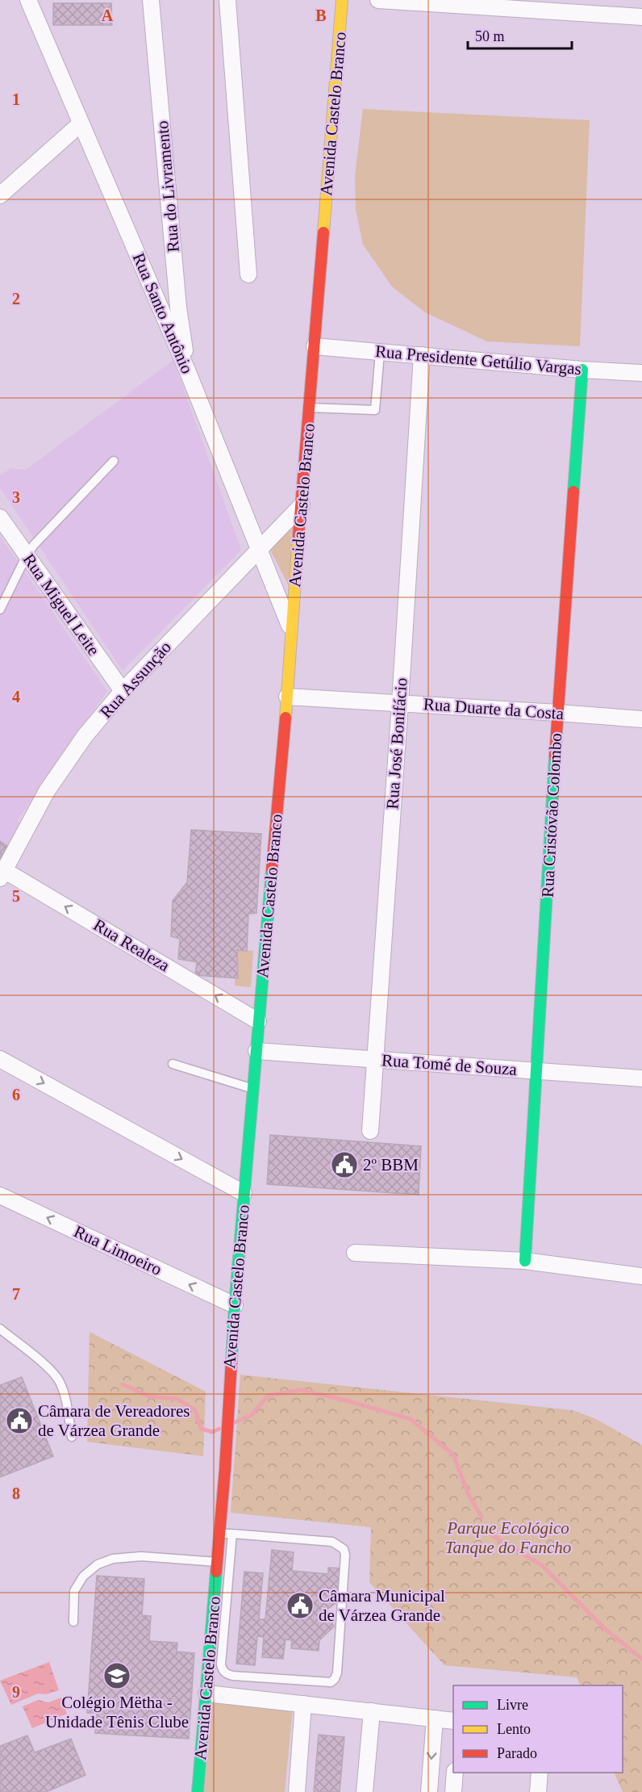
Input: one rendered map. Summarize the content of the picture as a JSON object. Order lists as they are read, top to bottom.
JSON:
{
  "streets": {
    "street": [
      "Avenida Castelo Branco",
      "Rua do Livramento",
      "Rua Santo Antônio",
      "Rua Presidente Getúlio Vargas",
      "Rua Miguel Leite",
      "Rua Assunção",
      "Rua Duarte da Costa",
      "Rua José Bonifácio",
      "Rua Cristóvão Colombo",
      "Rua Realeza",
      "Rua Tomé de Souza",
      "Rua Limoeiro"
    ]
  },
  "crossings": [
    ["Avenida Castelo Branco", "Rua Santo Antônio"],
    ["Avenida Castelo Branco", "Rua Presidente Getúlio Vargas"],
    ["Avenida Castelo Branco", "Rua Assunção"],
    ["Avenida Castelo Branco", "Rua Duarte da Costa"],
    ["Avenida Castelo Branco", "Rua Realeza"],
    ["Avenida Castelo Branco", "Rua Tomé de Souza"],
    ["Avenida Castelo Branco", "Rua Limoeiro"],
    ["Rua do Livramento", "Rua Santo Antônio"],
    ["Rua Santo Antônio", "Rua Assunção"],
    ["Rua Presidente Getúlio Vargas", "Rua José Bonifácio"],
    ["Rua Presidente Getúlio Vargas", "Rua Cristóvão Colombo"],
    ["Rua Miguel Leite", "Rua Assunção"],
    ["Rua Assunção", "Rua Realeza"],
    ["Rua Duarte da Costa", "Rua José Bonifácio"],
    ["Rua Duarte da Costa", "Rua Cristóvão Colombo"],
    ["Rua José Bonifácio", "Rua Tomé de Souza"],
    ["Rua Cristóvão Colombo", "Rua Tomé de Souza"]
  ],
  "one_way": ["Rua Realeza"],
  "parks": ["Parque Ecológico Tanque do Fancho"],
  "places": {
    "public building": ["2º BBM", "Câmara de Vereadores de Várzea Grande", "Câmara Municipal de Várzea Grande"],
    "school or university": ["Colégio Mëtha - Unidade Tênis Clube"]
  },
  "legend": ["Livre", "Lento", "Parado"],
  "scale_bar": "50 m",
  "grid": {
    "columns": ["A", "B"],
    "rows": [
      "1",
      "2",
      "3",
      "4",
      "5",
      "6",
      "7",
      "8",
      "9"
    ]
  }
}
